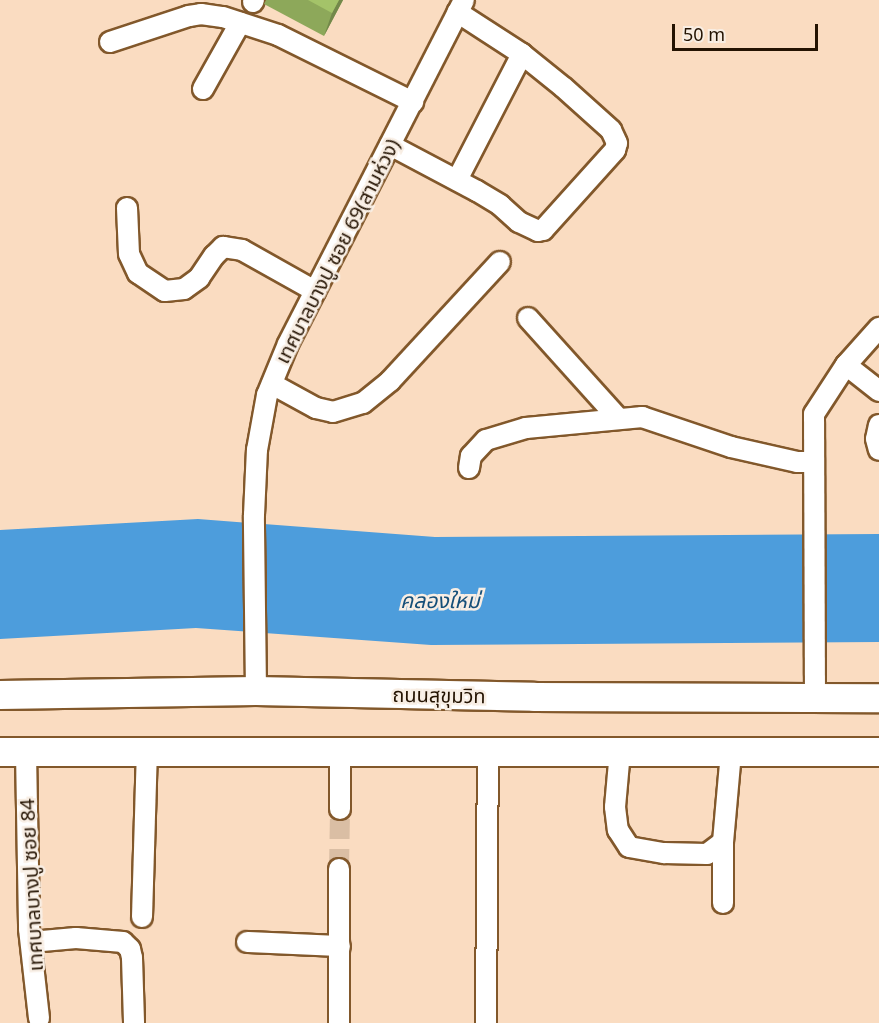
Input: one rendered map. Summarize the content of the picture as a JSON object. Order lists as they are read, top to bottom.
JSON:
{
  "streets": {
    "highway": ["ถนนสุขุมวิท"],
    "street": ["เทศบาลบางปู ซอย 69(สามห่วง)", "เทศบาลบางปู ซอย 84"]
  },
  "crossings": [
    ["เทศบาลบางปู ซอย 69(สามห่วง)", "ถนนสุขุมวิท"]
  ],
  "water": ["คลองใหม่"],
  "scale_bar": "50 m"
}
